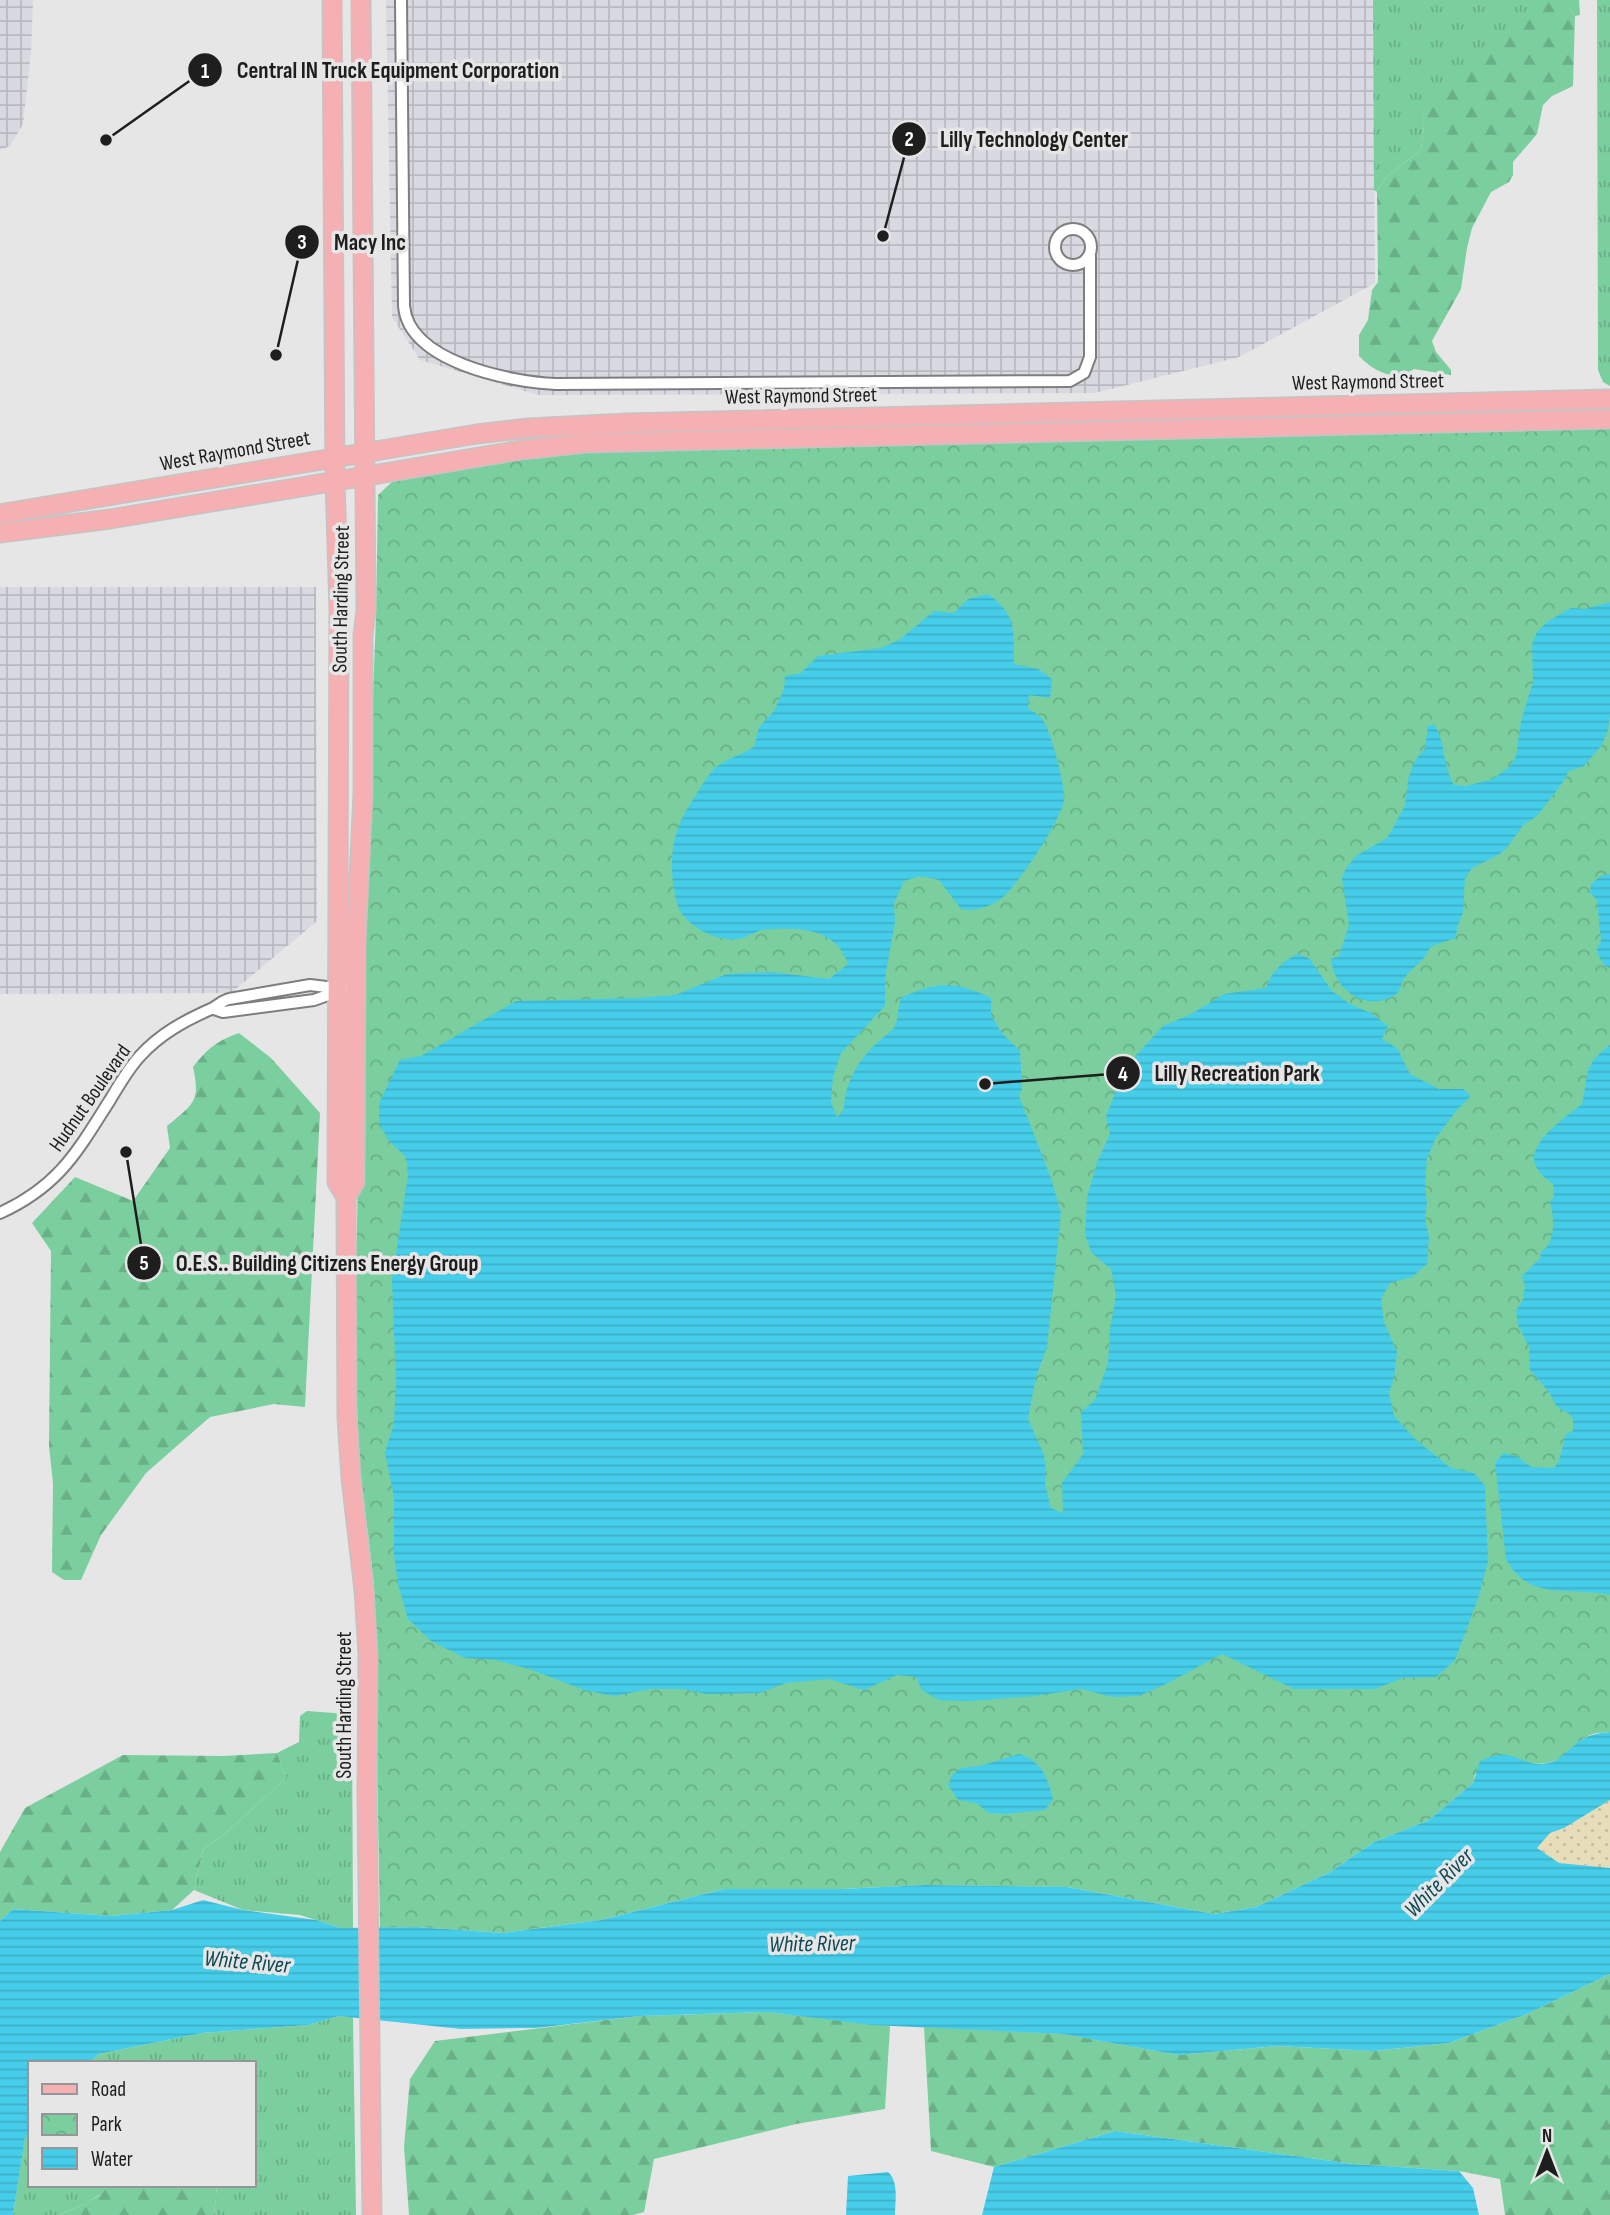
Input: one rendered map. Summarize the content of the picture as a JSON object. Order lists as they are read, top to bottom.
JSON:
{
  "streets": {
    "main road": ["West Raymond Street", "South Harding Street"],
    "street": ["Hudnut Boulevard"]
  },
  "crossings": [
    ["West Raymond Street", "South Harding Street"],
    ["South Harding Street", "Hudnut Boulevard"]
  ],
  "water": ["White River"],
  "places": [
    "Central IN Truck Equipment Corporation",
    "Lilly Technology Center",
    "Macy Inc",
    "Lilly Recreation Park",
    "O.E.S.. Building Citizens Energy Group"
  ],
  "legend": ["Road", "Park", "Water"],
  "north": "top"
}
